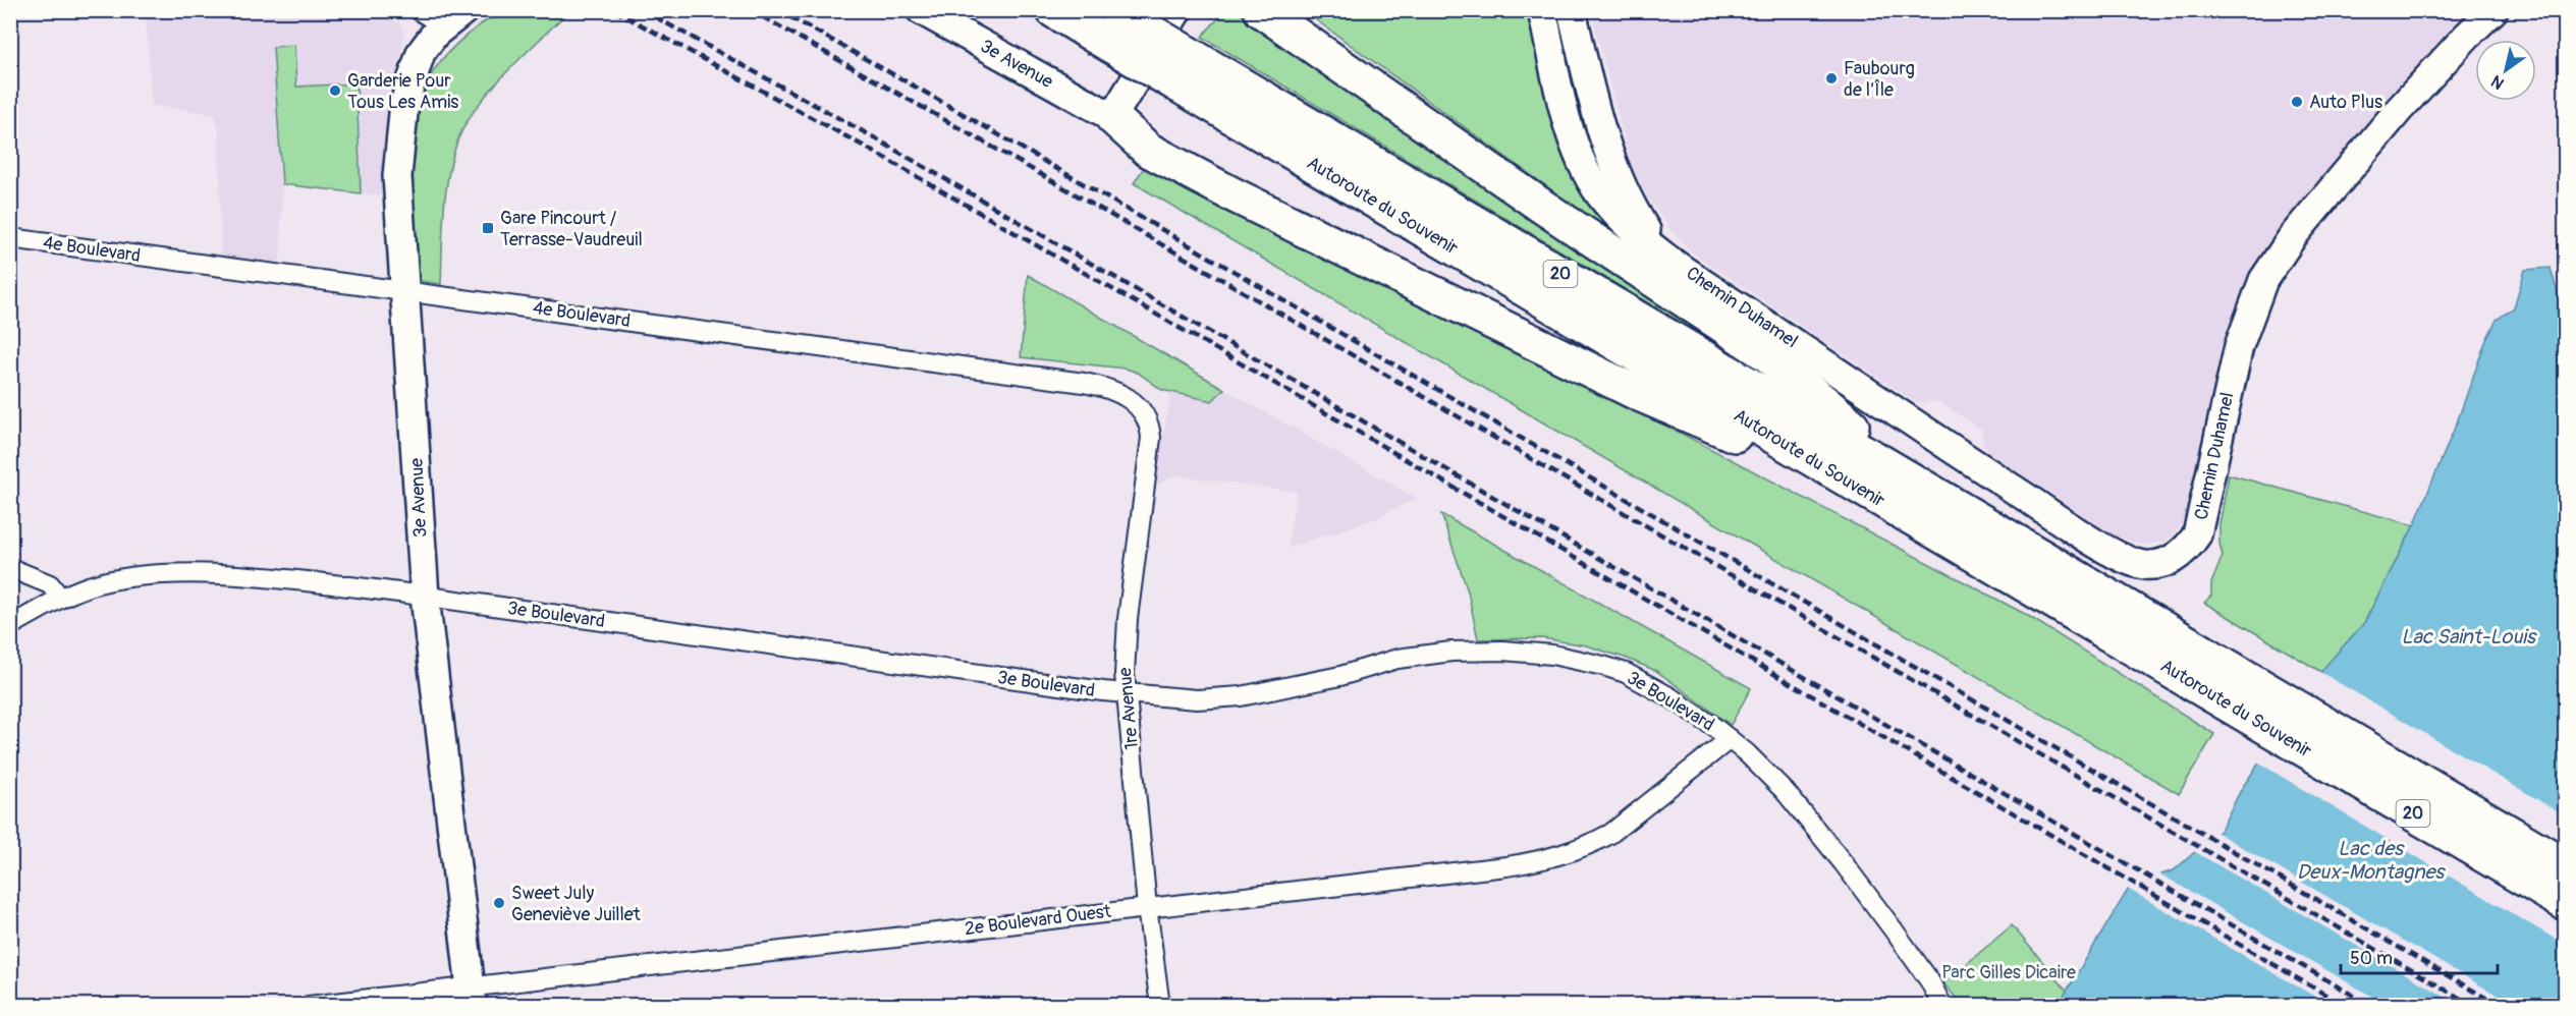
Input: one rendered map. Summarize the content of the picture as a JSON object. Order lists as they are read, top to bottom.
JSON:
{
  "streets": {
    "highway": ["Autoroute du Souvenir", "20"],
    "street": [
      "3e Avenue",
      "4e Boulevard",
      "Chemin Duhamel",
      "3e Boulevard",
      "1re Avenue",
      "2e Boulevard Ouest"
    ]
  },
  "crossings": [
    ["3e Avenue", "4e Boulevard"],
    ["3e Avenue", "3e Boulevard"],
    ["3e Avenue", "2e Boulevard Ouest"],
    ["4e Boulevard", "1re Avenue"],
    ["3e Boulevard", "1re Avenue"],
    ["3e Boulevard", "2e Boulevard Ouest"],
    ["1re Avenue", "2e Boulevard Ouest"]
  ],
  "water": ["Lac Saint-Louis", "Lac des Deux-Montagnes"],
  "parks": ["Parc Gilles Dicaire"],
  "places": {
    "other": [
      "Faubourg de l’Île",
      "Garderie Pour Tous Les Amis",
      "Auto Plus",
      "Sweet July Geneviève Juillet"
    ],
    "transit": ["Gare Pincourt / Terrasse-Vaudreuil"]
  },
  "scale_bar": "50 m",
  "north": "bottom left"
}
